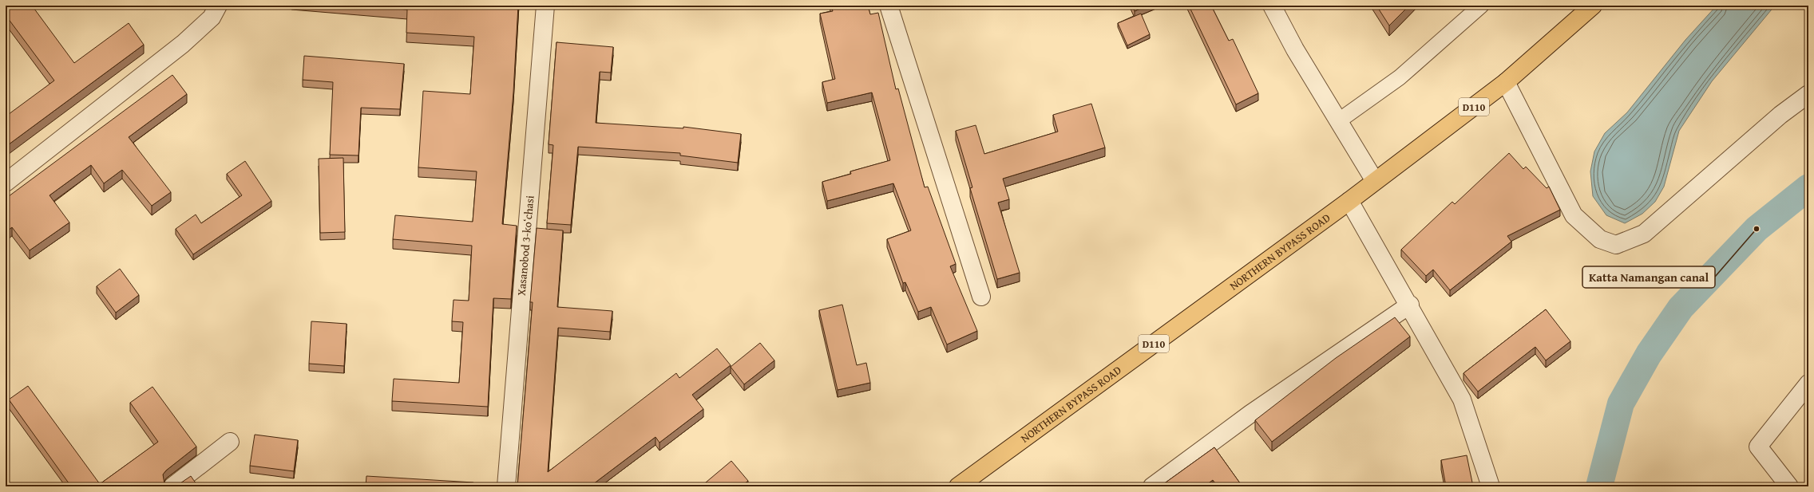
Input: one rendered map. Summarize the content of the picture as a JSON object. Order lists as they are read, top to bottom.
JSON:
{
  "streets": {
    "main road": ["D110", "NORTHERN BYPASS ROAD"],
    "street": ["Xasanobod 3-koʻchasi"]
  },
  "places": ["Katta Namangan canal"]
}
